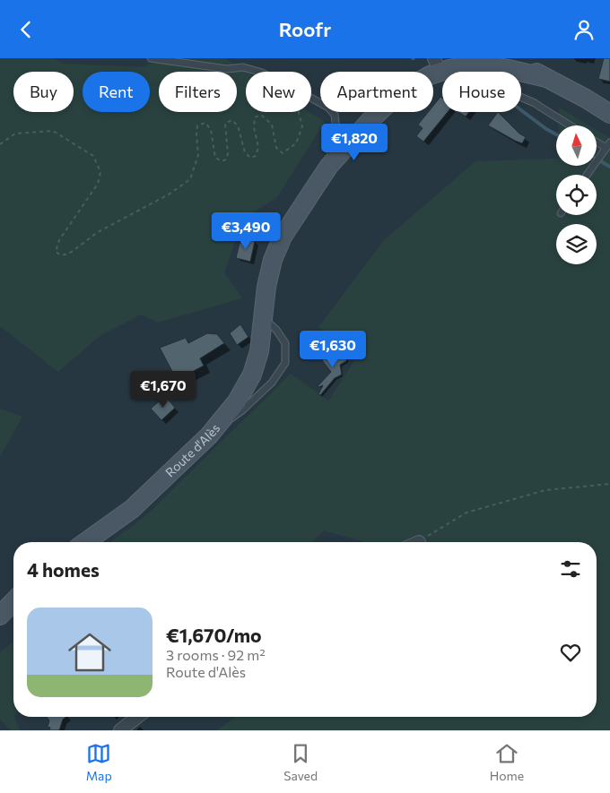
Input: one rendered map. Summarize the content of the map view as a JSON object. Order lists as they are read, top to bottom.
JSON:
{
  "streets": {
    "main road": ["Route d'Alès"]
  },
  "north": "top",
  "page": {
    "header": "Roofr",
    "chip": [
      "Buy",
      "Rent",
      "Filters",
      "New",
      "Apartment",
      "House"
    ],
    "price": [
      "€1,820",
      "€3,490",
      "€1,630",
      "€1,670"
    ],
    "heading": "4 homes",
    "list": [
      {
        "name": "€1,670/mo",
        "note": "3 rooms · 92 m² · Route d'Alès"
      }
    ],
    "tabs": ["Map", "Saved", "Home"]
  }
}
